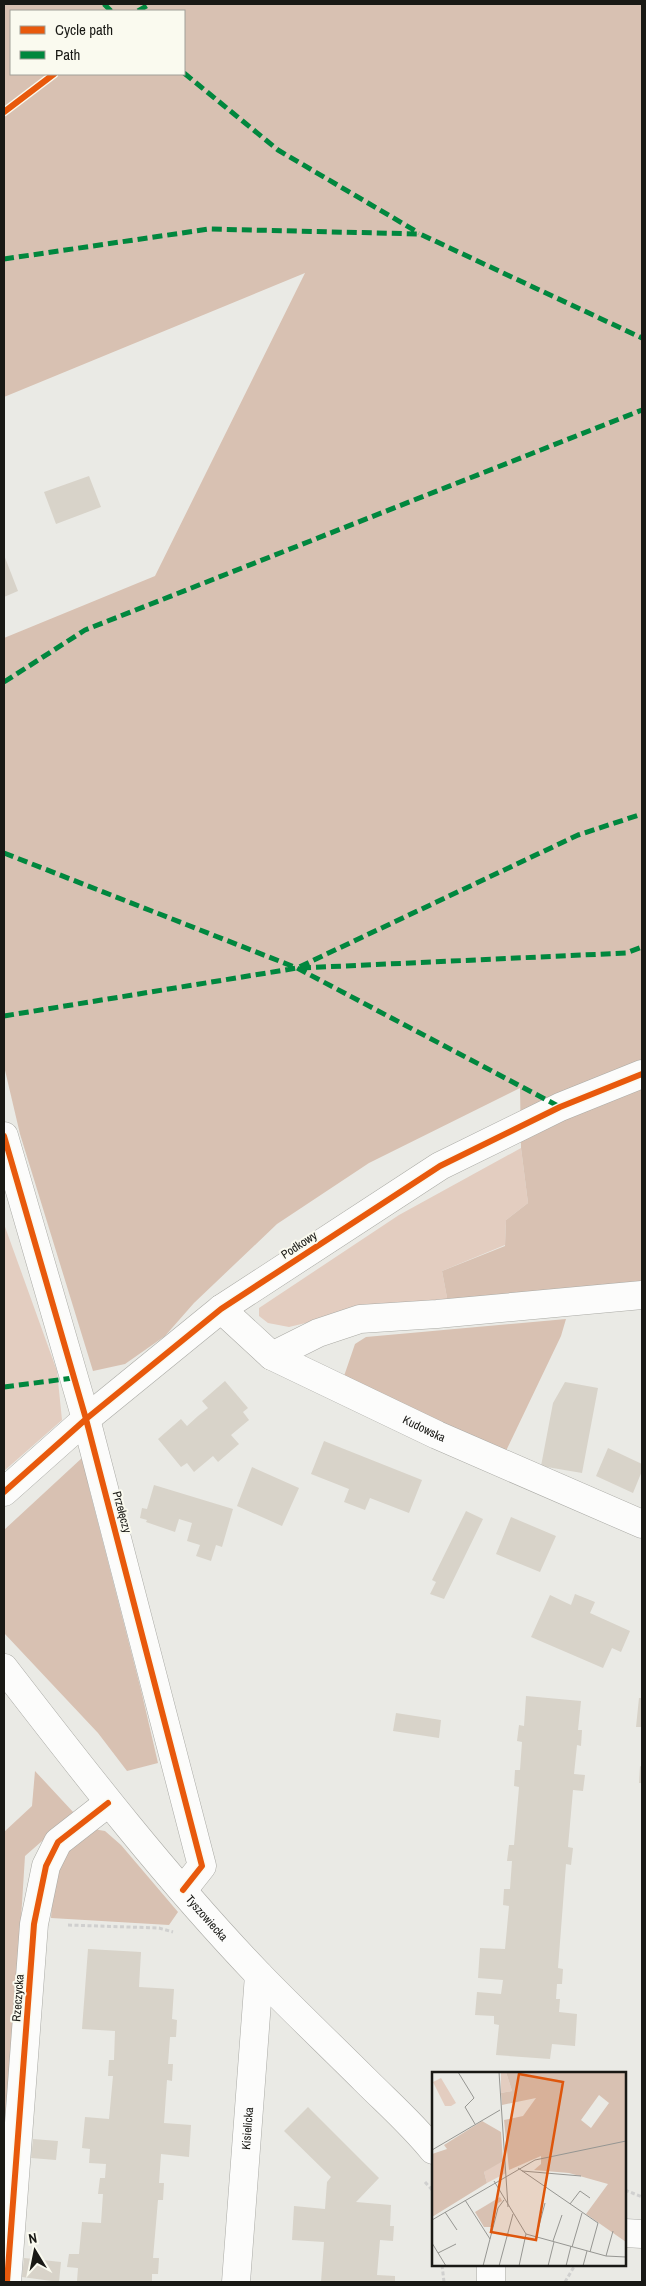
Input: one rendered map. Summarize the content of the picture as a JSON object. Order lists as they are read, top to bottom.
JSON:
{
  "streets": {
    "street": [
      "Podkowy",
      "Kudowska",
      "Przełęczy",
      "Tyszowiecka",
      "Rzeczycka",
      "Kisielicka"
    ]
  },
  "crossings": [
    ["Podkowy", "Kudowska"],
    ["Podkowy", "Przełęczy"],
    ["Przełęczy", "Tyszowiecka"],
    ["Tyszowiecka", "Rzeczycka"],
    ["Tyszowiecka", "Kisielicka"]
  ],
  "legend": ["Cycle path", "Path"],
  "north": "top"
}
